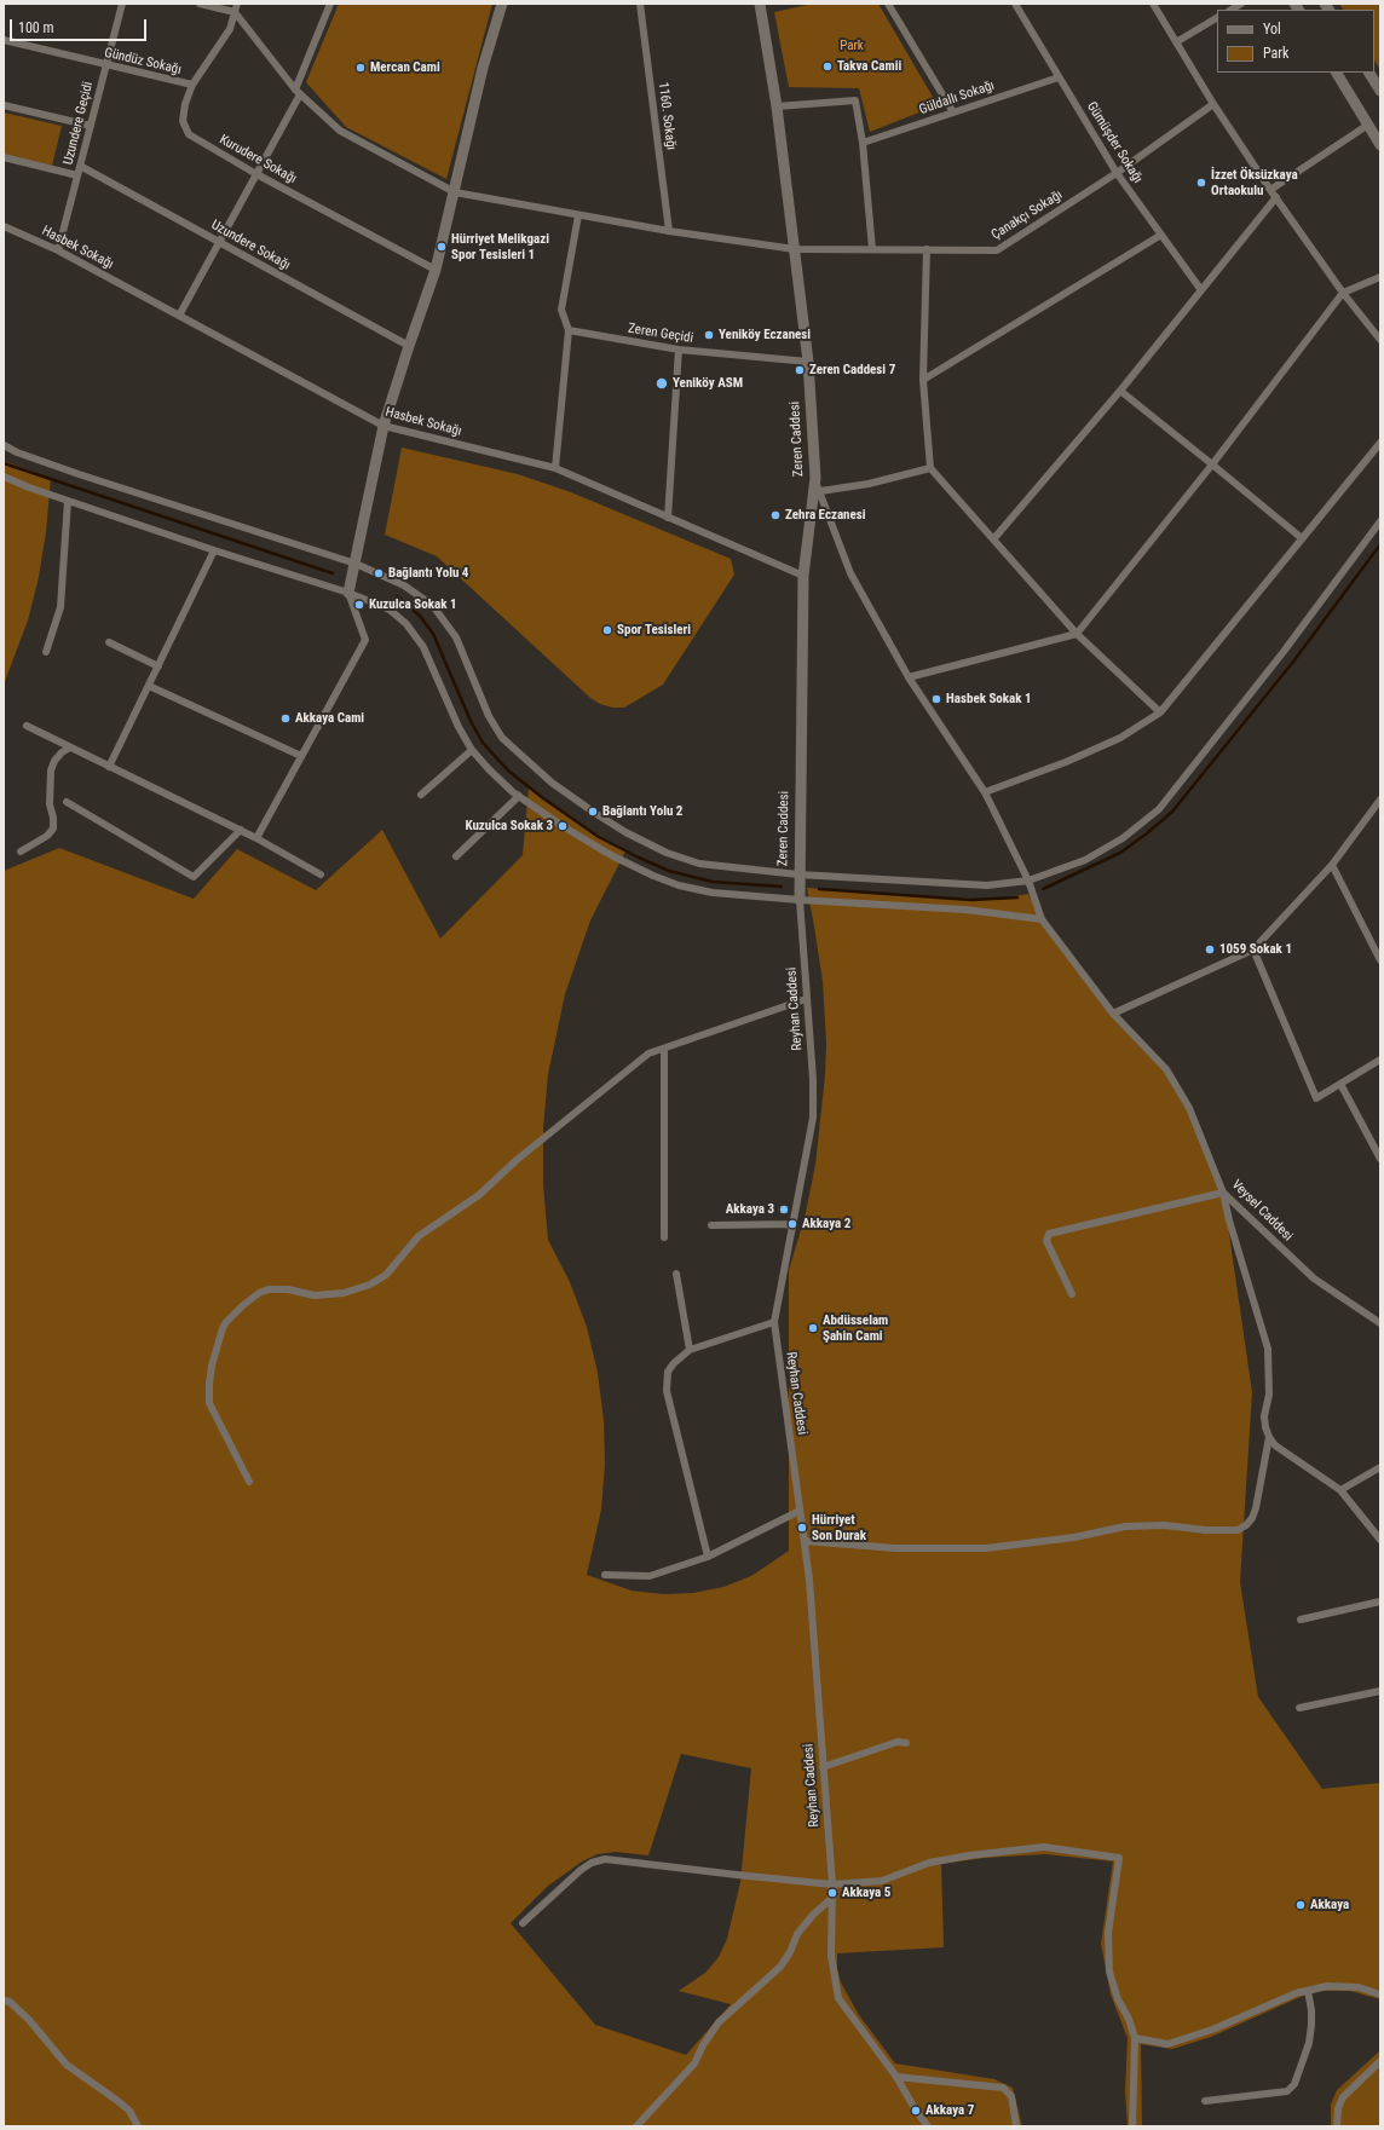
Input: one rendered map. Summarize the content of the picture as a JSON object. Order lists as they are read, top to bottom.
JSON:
{
  "streets": {
    "street": [
      "Gündüz Sokağı",
      "Güldallı Sokağı",
      "1160. Sokağı",
      "Uzundere Geçidi",
      "Gümüşder Sokağı",
      "Kurudere Sokağı",
      "Çanakçı Sokağı",
      "Uzundere Sokağı",
      "Hasbek Sokağı",
      "Zeren Geçidi",
      "Zeren Caddesi",
      "Reyhan Caddesi",
      "Veysel Caddesi"
    ]
  },
  "crossings": [
    ["Gündüz Sokağı", "Uzundere Geçidi"],
    ["Gündüz Sokağı", "Kurudere Sokağı"],
    ["Güldallı Sokağı", "Gümüşder Sokağı"],
    ["1160. Sokağı", "Çanakçı Sokağı"],
    ["Uzundere Geçidi", "Uzundere Sokağı"],
    ["Uzundere Geçidi", "Hasbek Sokağı"],
    ["Gümüşder Sokağı", "Çanakçı Sokağı"],
    ["Kurudere Sokağı", "Çanakçı Sokağı"],
    ["Çanakçı Sokağı", "Zeren Caddesi"],
    ["Hasbek Sokağı", "Zeren Caddesi"],
    ["Zeren Geçidi", "Zeren Caddesi"],
    ["Zeren Caddesi", "Reyhan Caddesi"],
    ["Zeren Caddesi", "Veysel Caddesi"]
  ],
  "parks": ["Park"],
  "places": [
    "Takva Camii",
    "Mercan Cami",
    "İzzet Öksüzkaya Ortaokulu",
    "Hürriyet Melikgazi Spor Tesisleri 1",
    "Yeniköy Eczanesi",
    "Zeren Caddesi 7",
    "Yeniköy ASM",
    "Zehra Eczanesi",
    "Bağlantı Yolu 4",
    "Kuzulca Sokak 1",
    "Spor Tesisleri",
    "Hasbek Sokak 1",
    "Akkaya Cami",
    "Bağlantı Yolu 2",
    "Kuzulca Sokak 3",
    "1059 Sokak 1",
    "Akkaya 3",
    "Akkaya 2",
    "Abdüsselam Şahin Cami",
    "Hürriyet Son Durak",
    "Akkaya 5",
    "Akkaya",
    "Akkaya 7"
  ],
  "legend": ["Yol", "Park"],
  "scale_bar": "100 m"
}
